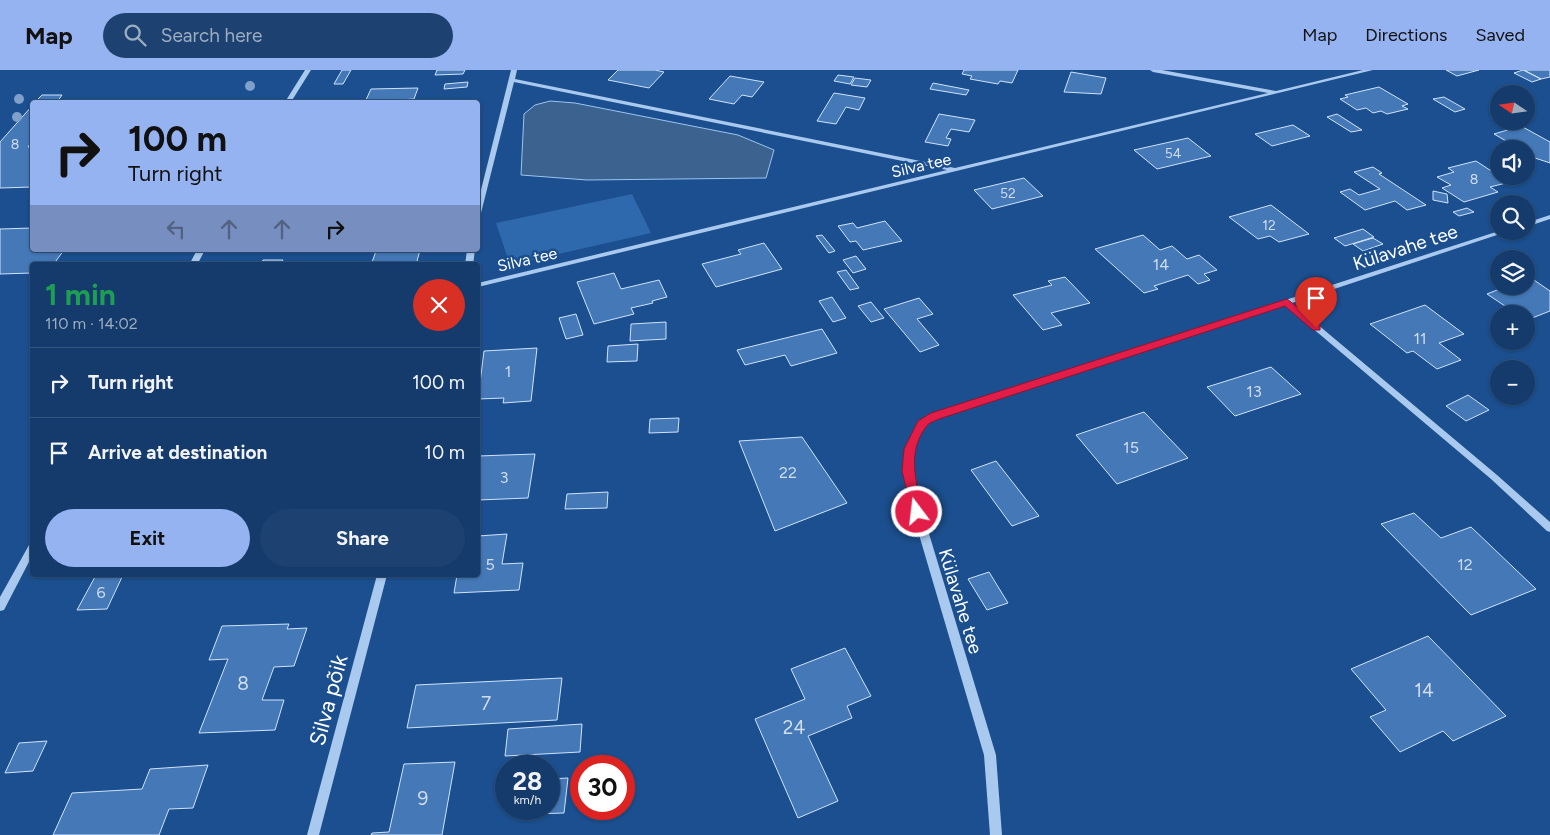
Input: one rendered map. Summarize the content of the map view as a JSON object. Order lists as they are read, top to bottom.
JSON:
{
  "streets": {
    "street": ["Silva tee", "Külavahe tee", "Silva põik"]
  },
  "house_numbers": [
    "8",
    "54",
    "8",
    "52",
    "12",
    "14",
    "11",
    "1",
    "13",
    "15",
    "22",
    "3",
    "5",
    "12",
    "6",
    "8",
    "14",
    "7",
    "24",
    "9"
  ],
  "north": "left",
  "page": {
    "header": "Map",
    "search": "Search here",
    "nav": ["Map", "Directions", "Saved"],
    "map_buttons": ["+", "−"],
    "turn": ["100 m", "Turn right"],
    "heading": ["1 min", "110 m · 14:02"],
    "list": [
      {
        "name": "Turn right",
        "value": "100 m"
      },
      {
        "name": "Arrive at destination",
        "value": "10 m"
      }
    ],
    "buttons": ["Exit", "Share"],
    "speed": "28 km/h",
    "limit": "30"
  }
}
